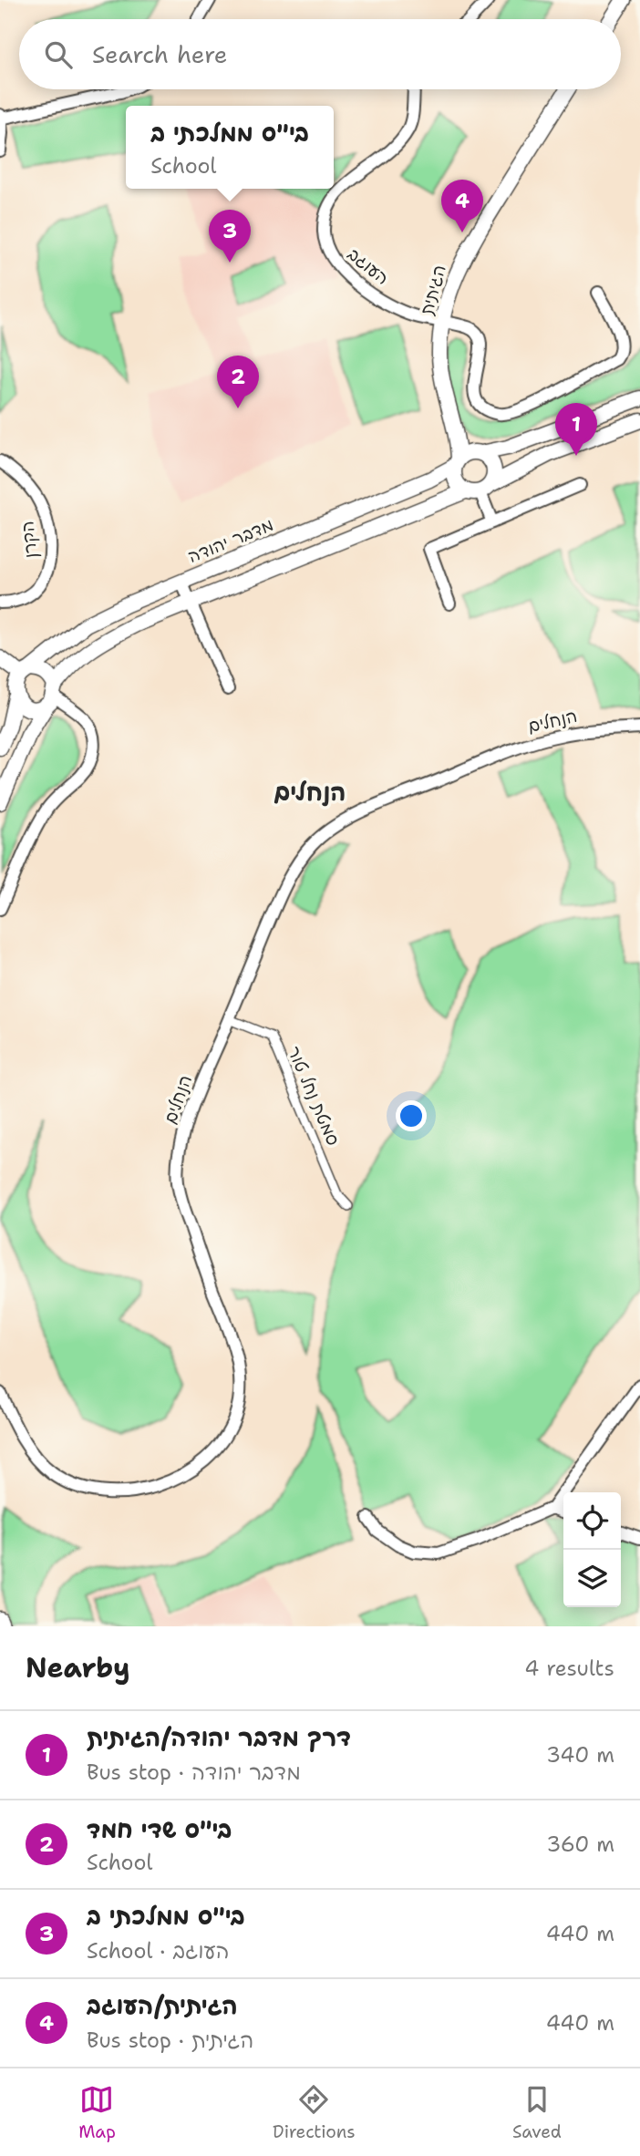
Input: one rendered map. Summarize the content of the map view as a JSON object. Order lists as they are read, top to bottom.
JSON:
{
  "streets": {
    "street": [
      "העוגב",
      "הגיתית",
      "הקרן",
      "מדבר יהודה",
      "הנחלים",
      "סמטת נחל טור"
    ]
  },
  "crossings": [
    ["העוגב", "הגיתית"],
    ["הגיתית", "מדבר יהודה"],
    ["הנחלים", "סמטת נחל טור"]
  ],
  "districts": ["הנחלים"],
  "page": {
    "search": "Search here",
    "popup": ["בי\"ס ממלכתי ב", "School"],
    "pins": [
      "4",
      "3",
      "2",
      "1"
    ],
    "heading": ["Nearby", "4 results"],
    "list": [
      {
        "mark": "1",
        "name": "דרך מדבר יהודה/הגיתית",
        "note": "Bus stop · מדבר יהודה",
        "value": "340 m"
      },
      {
        "mark": "2",
        "name": "בי\"ס שדי חמד",
        "note": "School",
        "value": "360 m"
      },
      {
        "mark": "3",
        "name": "בי\"ס ממלכתי ב",
        "note": "School · העוגב",
        "value": "440 m"
      },
      {
        "mark": "4",
        "name": "הגיתית/העוגב",
        "note": "Bus stop · הגיתית",
        "value": "440 m"
      }
    ],
    "nav": ["Map", "Directions", "Saved"]
  }
}
